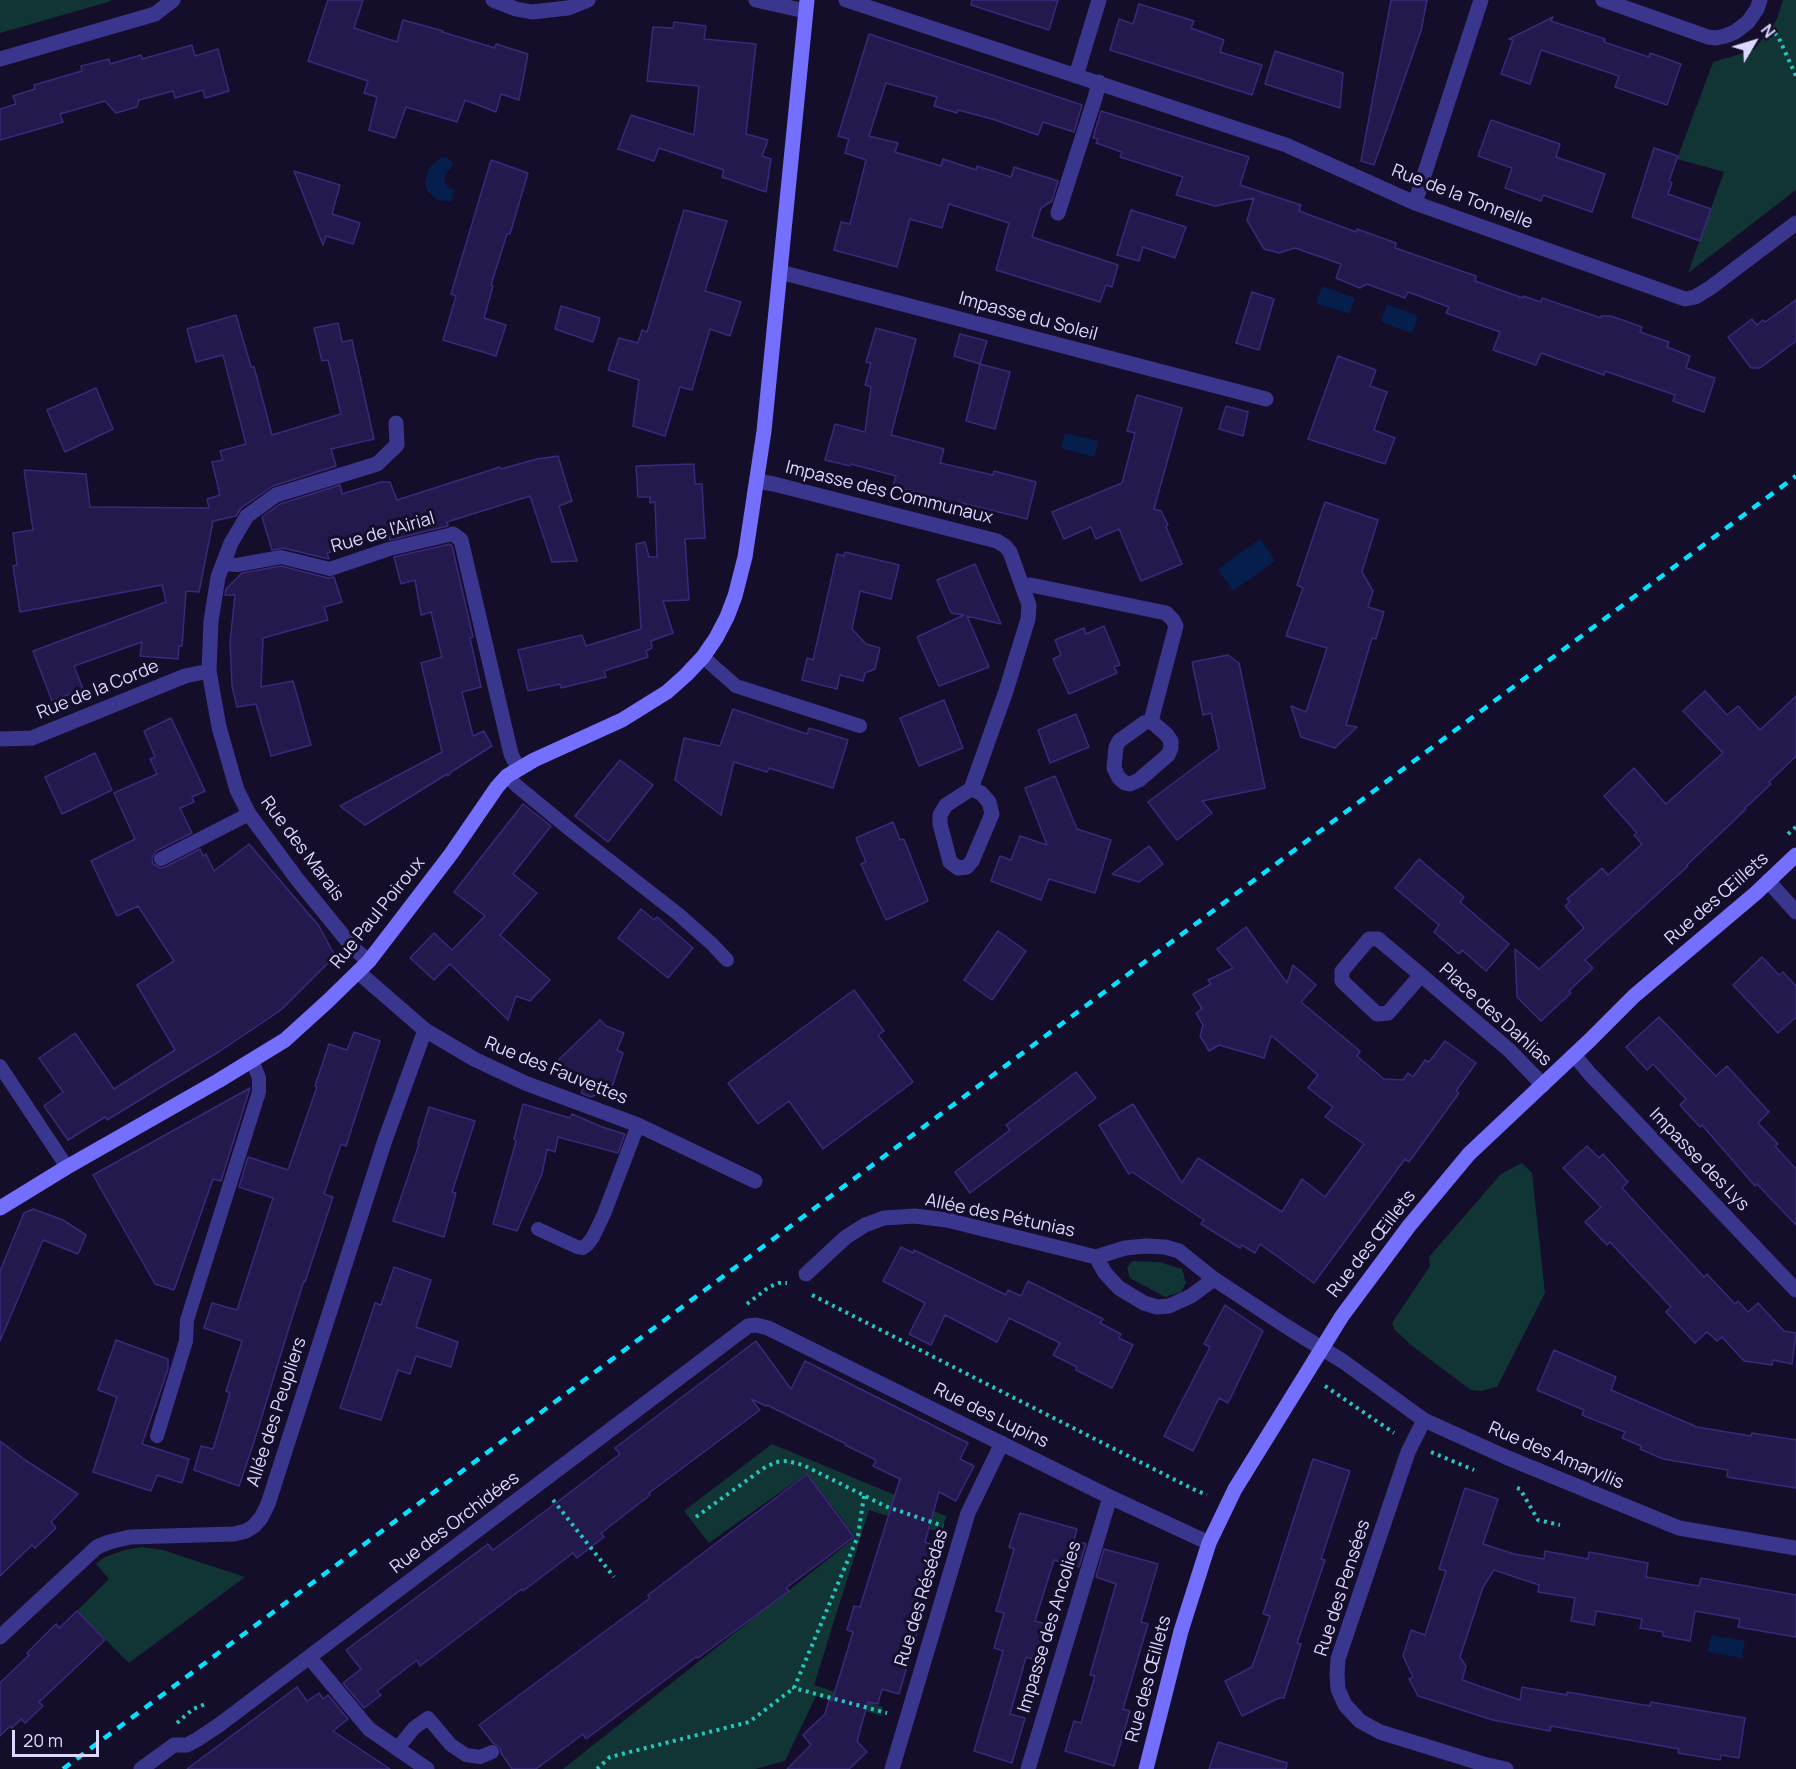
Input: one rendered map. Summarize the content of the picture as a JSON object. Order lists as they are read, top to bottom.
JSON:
{
  "streets": {
    "street": [
      "Rue de la Tonnelle",
      "Impasse du Soleil",
      "Impasse des Communaux",
      "Rue de l'Airial",
      "Rue de la Corde",
      "Rue des Marais",
      "Rue des Œillets",
      "Rue Paul Poiroux",
      "Place des Dahlias",
      "Rue des Fauvettes",
      "Impasse des Lys",
      "Allée des Pétunias",
      "Allée des Peupliers",
      "Rue des Lupins",
      "Rue des Amaryllis",
      "Rue des Orchidées",
      "Rue des Pensées",
      "Rue des Résédas",
      "Impasse des Ancolies"
    ]
  },
  "crossings": [
    ["Impasse du Soleil", "Rue Paul Poiroux"],
    ["Impasse des Communaux", "Rue Paul Poiroux"],
    ["Rue de l'Airial", "Rue des Marais"],
    ["Rue de l'Airial", "Rue Paul Poiroux"],
    ["Rue de la Corde", "Rue des Marais"],
    ["Rue des Marais", "Rue Paul Poiroux"],
    ["Rue des Marais", "Rue des Fauvettes"],
    ["Rue des Œillets", "Place des Dahlias"],
    ["Rue des Œillets", "Impasse des Lys"],
    ["Rue des Œillets", "Rue des Lupins"],
    ["Rue des Œillets", "Rue des Amaryllis"],
    ["Rue Paul Poiroux", "Rue des Fauvettes"],
    ["Rue des Fauvettes", "Allée des Peupliers"],
    ["Rue des Lupins", "Rue des Orchidées"],
    ["Rue des Lupins", "Rue des Résédas"],
    ["Rue des Lupins", "Impasse des Ancolies"],
    ["Rue des Amaryllis", "Rue des Pensées"]
  ],
  "scale_bar": "20 m",
  "north": "top right"
}
